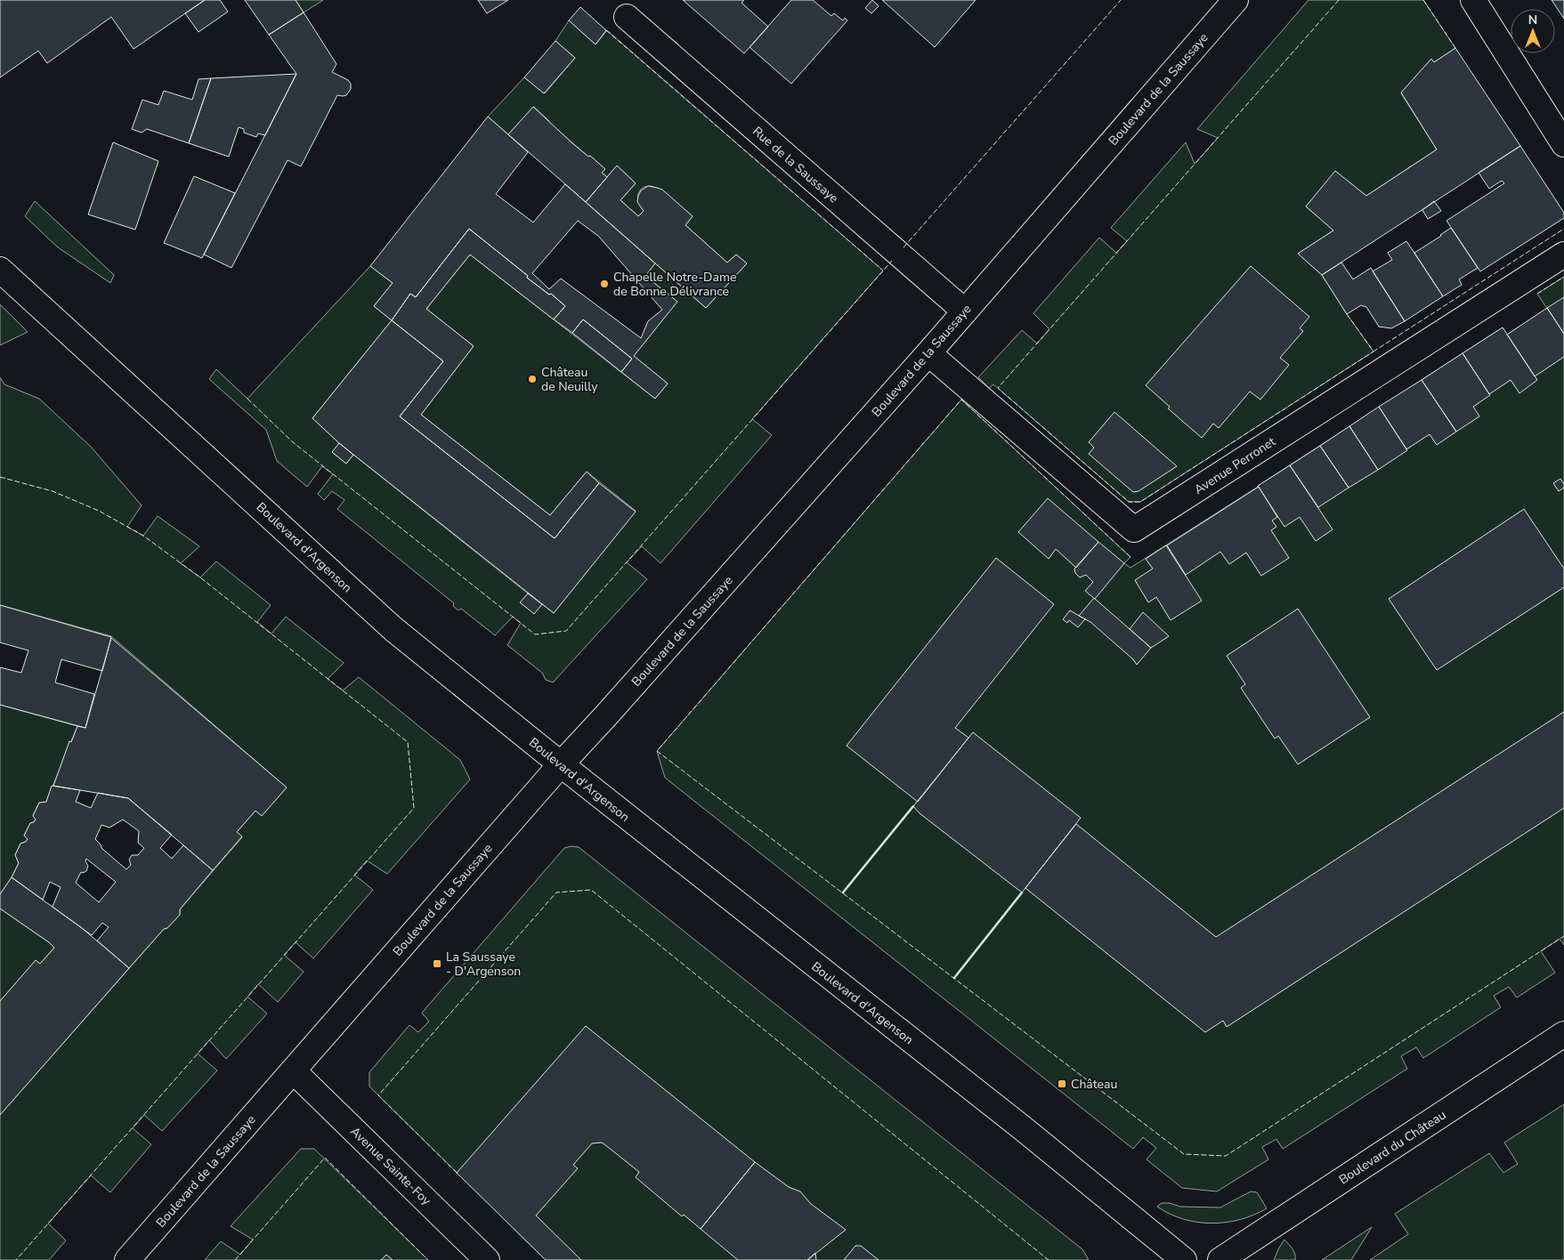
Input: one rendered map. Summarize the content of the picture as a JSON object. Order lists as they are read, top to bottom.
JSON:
{
  "streets": {
    "street": [
      "Boulevard de la Saussaye",
      "Rue de la Saussaye",
      "Avenue Perronet",
      "Boulevard d'Argenson",
      "Boulevard du Château",
      "Avenue Sainte-Foy"
    ]
  },
  "crossings": [
    ["Boulevard de la Saussaye", "Rue de la Saussaye"],
    ["Boulevard de la Saussaye", "Avenue Perronet"],
    ["Boulevard de la Saussaye", "Boulevard d'Argenson"],
    ["Boulevard de la Saussaye", "Avenue Sainte-Foy"]
  ],
  "places": {
    "other": ["Chapelle Notre-Dame de Bonne Délivrance", "Château de Neuilly"],
    "transit": ["La Saussaye - D'Argenson", "Château"]
  },
  "north": "top"
}
